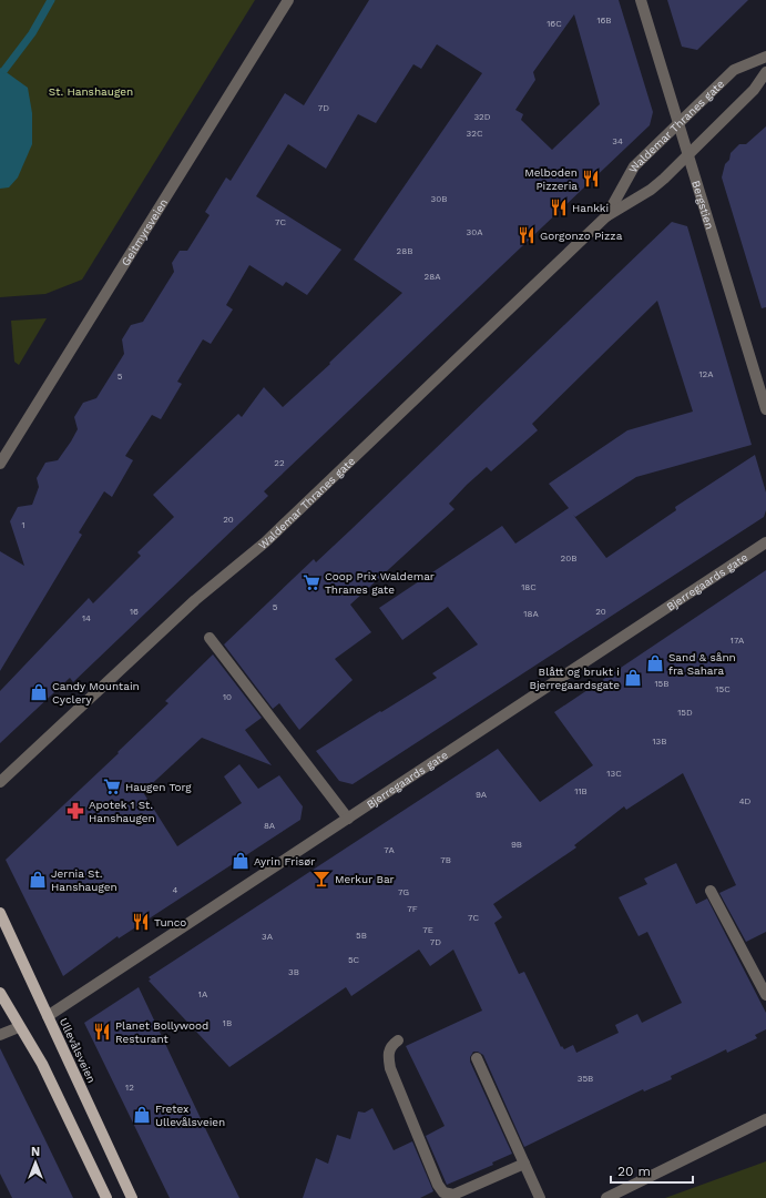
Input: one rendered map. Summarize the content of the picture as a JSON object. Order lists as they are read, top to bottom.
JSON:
{
  "streets": {
    "main road": ["Ullevålsveien"],
    "street": [
      "Waldemar Thranes gate",
      "Bergstien",
      "Geitmyrsveien",
      "Bjerregaards gate"
    ]
  },
  "crossings": [
    ["Waldemar Thranes gate", "Bergstien"],
    ["Bjerregaards gate", "Ullevålsveien"]
  ],
  "parks": ["St. Hanshaugen"],
  "places": {
    "restaurant": [
      "Melboden Pizzeria",
      "Hankki",
      "Gorgonzo Pizza",
      "Tunco",
      "Planet Bollywood Resturant"
    ],
    "supermarket": ["Coop Prix Waldemar Thranes gate", "Haugen Torg"],
    "shop": [
      "Sand & sånn fra Sahara",
      "Blått og brukt i Bjerregaardsgate",
      "Candy Mountain Cyclery",
      "Ayrin Frisør",
      "Jernia St. Hanshaugen",
      "Fretex Ullevålsveien"
    ],
    "pharmacy": ["Apotek 1 St. Hanshaugen"],
    "bar": ["Merkur Bar"]
  },
  "house_numbers": [
    "16B",
    "16C",
    "7D",
    "32D",
    "32C",
    "34",
    "30B",
    "7C",
    "30A",
    "28B",
    "28A",
    "12A",
    "5",
    "22",
    "20",
    "1",
    "20B",
    "18C",
    "5",
    "16",
    "20",
    "18A",
    "14",
    "17A",
    "15B",
    "15C",
    "10",
    "15D",
    "13B",
    "13C",
    "11B",
    "9A",
    "4D",
    "8A",
    "9B",
    "7A",
    "7B",
    "4",
    "7G",
    "7F",
    "7C",
    "7E",
    "5B",
    "3A",
    "7D",
    "5C",
    "3B",
    "1A",
    "1B",
    "35B",
    "12"
  ],
  "scale_bar": "20 m",
  "north": "top"
}
